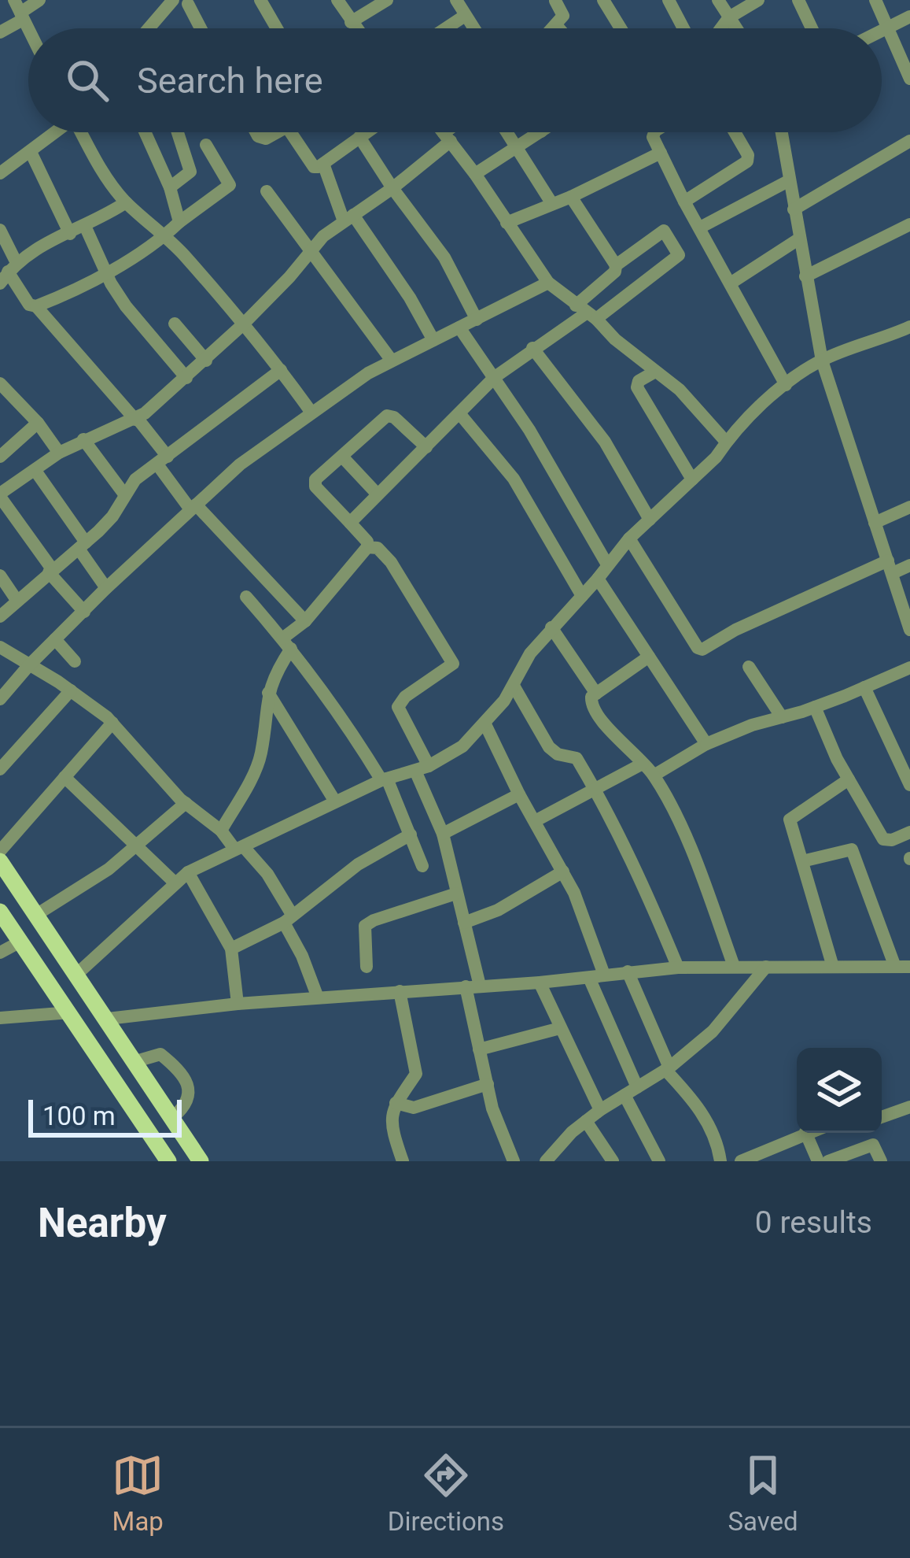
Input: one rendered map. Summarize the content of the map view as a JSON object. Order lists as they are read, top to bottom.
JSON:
{
  "scale_bar": "100 m",
  "page": {
    "search": "Search here",
    "scale": "100 m",
    "heading": ["Nearby", "0 results"],
    "nav": ["Map", "Directions", "Saved"]
  }
}
